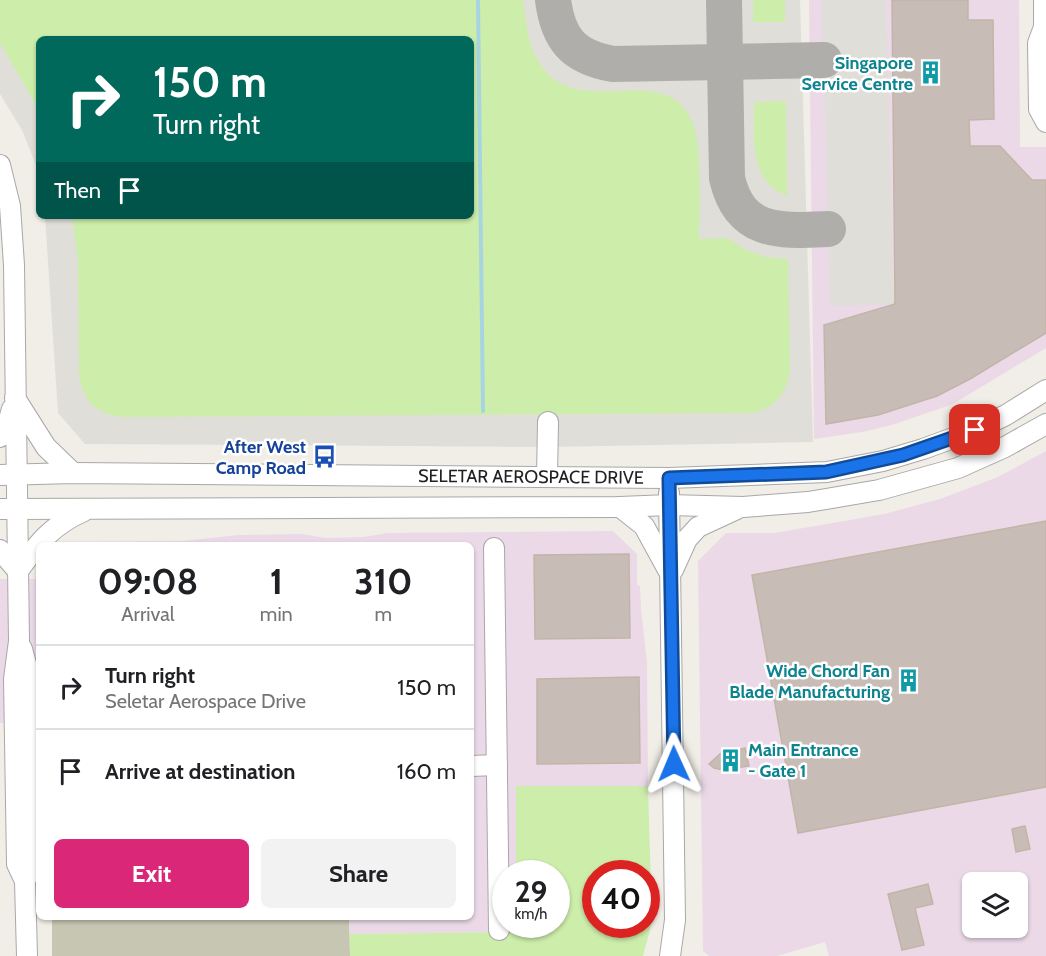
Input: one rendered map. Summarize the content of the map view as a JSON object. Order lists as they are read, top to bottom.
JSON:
{
  "streets": {
    "street": ["SELETAR AEROSPACE DRIVE"]
  },
  "places": {
    "building": ["Singapore Service Centre", "Wide Chord Fan Blade Manufacturing", "Main Entrance - Gate 1"],
    "bus stop": ["After West Camp Road"]
  },
  "page": {
    "turn": ["150 m", "Turn right"],
    "then": "Then",
    "eta": [
      "09:08",
      "Arrival",
      "1",
      "min",
      "310",
      "m"
    ],
    "list": [
      {
        "name": "Turn right",
        "note": "Seletar Aerospace Drive",
        "value": "150 m"
      },
      {
        "name": "Arrive at destination",
        "value": "160 m"
      }
    ],
    "buttons": ["Exit", "Share"],
    "speed": "29 km/h",
    "limit": "40"
  }
}
